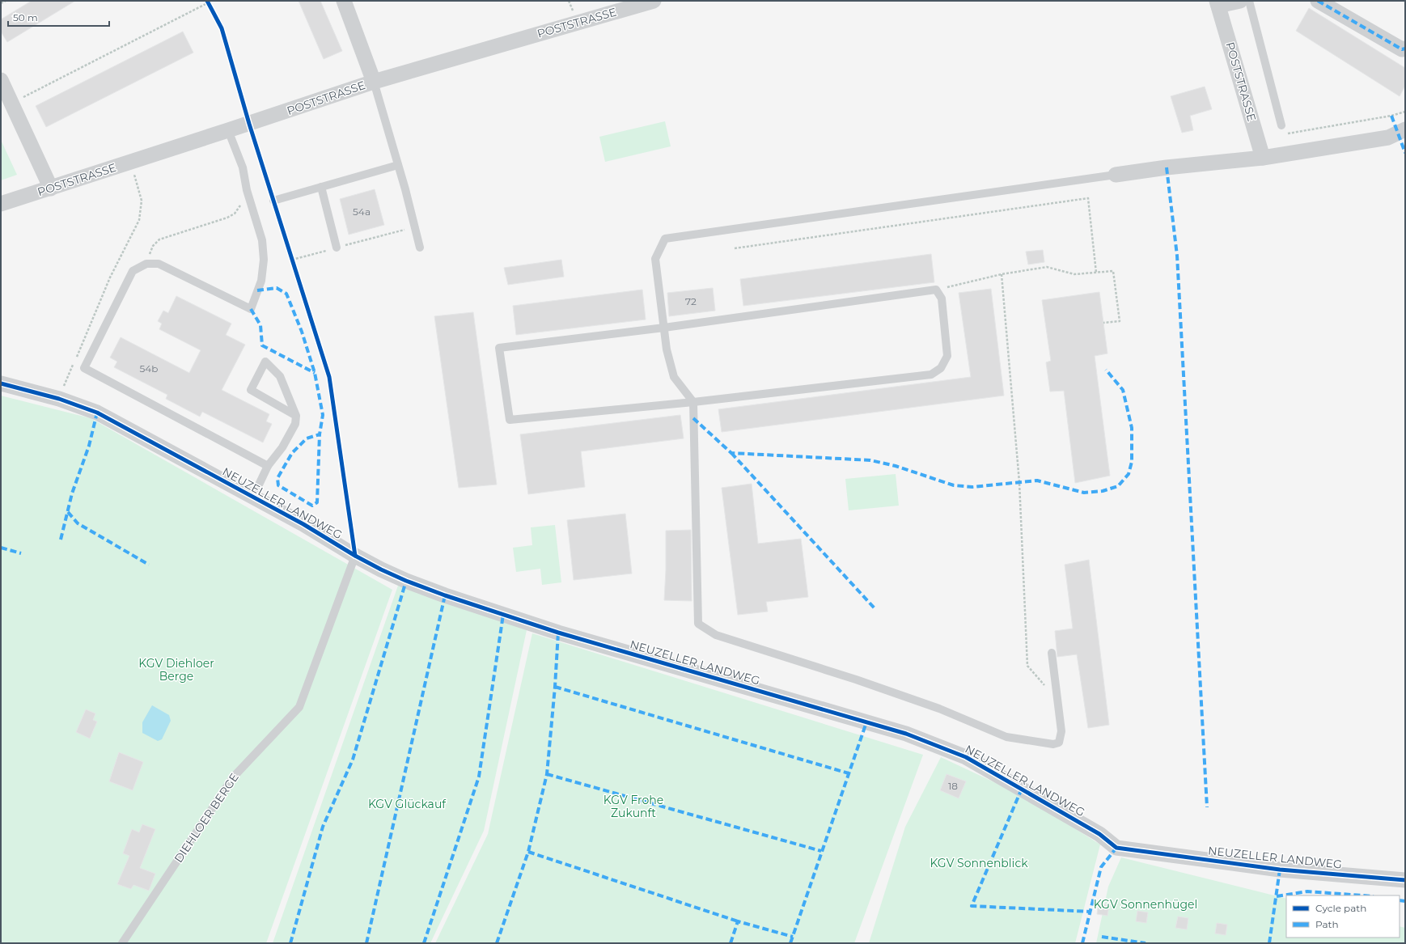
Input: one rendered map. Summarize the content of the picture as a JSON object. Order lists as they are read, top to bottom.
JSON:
{
  "streets": {
    "street": ["POSTSTRASSE", "NEUZELLER LANDWEG"],
    "lane": ["DIEHLOER BERGE"]
  },
  "crossings": [
    ["NEUZELLER LANDWEG", "DIEHLOER BERGE"]
  ],
  "parks": [
    "KGV Diehloer Berge",
    "KGV Frohe Zukunft",
    "KGV Glückauf",
    "KGV Sonnenblick",
    "KGV Sonnenhügel"
  ],
  "house_numbers": [
    "54a",
    "72",
    "54b",
    "18"
  ],
  "legend": ["Cycle path", "Path"],
  "scale_bar": "50 m"
}
